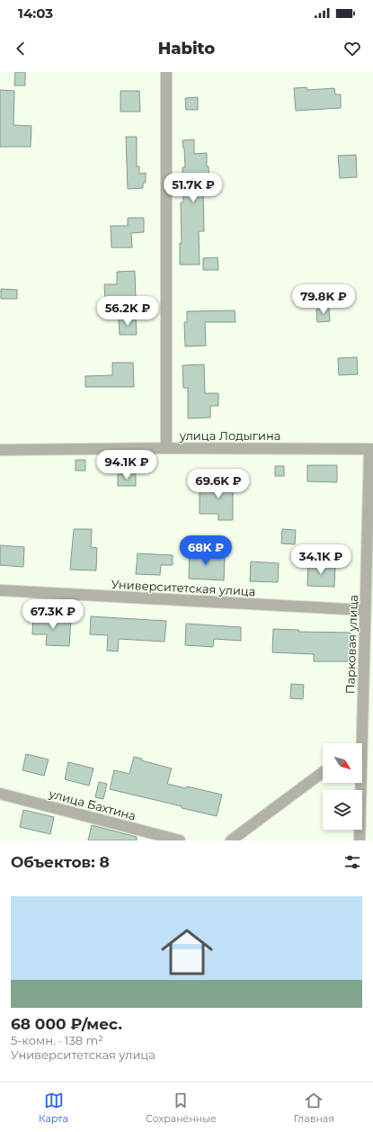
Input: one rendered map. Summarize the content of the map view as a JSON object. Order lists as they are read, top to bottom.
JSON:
{
  "streets": {
    "street": [
      "улица Лодыгина",
      "Университетская улица",
      "Парковая улица",
      "улица Бахтина"
    ]
  },
  "crossings": [
    ["улица Лодыгина", "Парковая улица"],
    ["Университетская улица", "Парковая улица"]
  ],
  "north": "bottom right",
  "page": {
    "status": "14:03",
    "header": "Habito",
    "price": [
      "51.7K ₽",
      "79.8K ₽",
      "56.2K ₽",
      "94.1K ₽",
      "69.6K ₽",
      "68K ₽",
      "34.1K ₽",
      "67.3K ₽"
    ],
    "heading": "Объектов: 8",
    "list": [
      {
        "name": "68 000 ₽/мес.",
        "note": "5-комн. · 138 m² · Университетская улица"
      }
    ],
    "tabs": ["Карта", "Сохранённые", "Главная"]
  }
}
